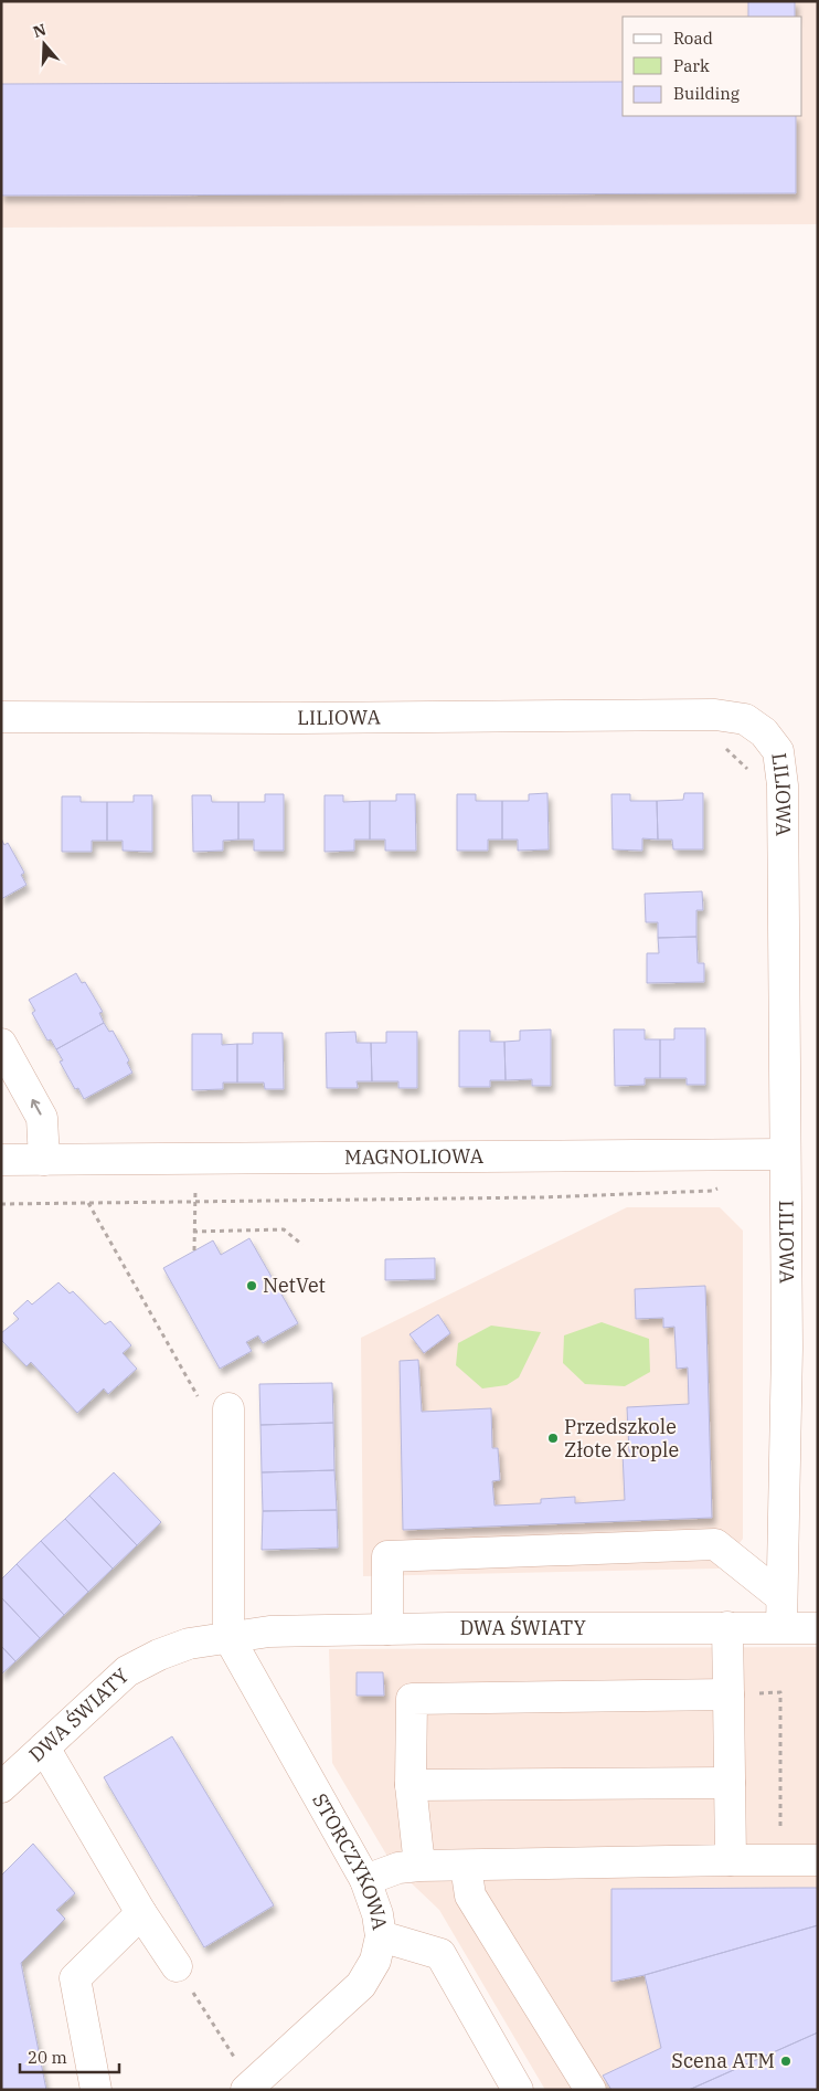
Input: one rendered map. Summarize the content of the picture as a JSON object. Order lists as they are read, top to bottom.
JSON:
{
  "streets": {
    "street": [
      "LILIOWA",
      "MAGNOLIOWA",
      "DWA ŚWIATY",
      "STORCZYKOWA"
    ]
  },
  "crossings": [
    ["LILIOWA", "MAGNOLIOWA"],
    ["LILIOWA", "DWA ŚWIATY"],
    ["DWA ŚWIATY", "STORCZYKOWA"]
  ],
  "places": ["NetVet", "Przedszkole Złote Krople", "Scena ATM"],
  "legend": ["Road", "Park", "Building"],
  "scale_bar": "20 m",
  "north": "top"
}
